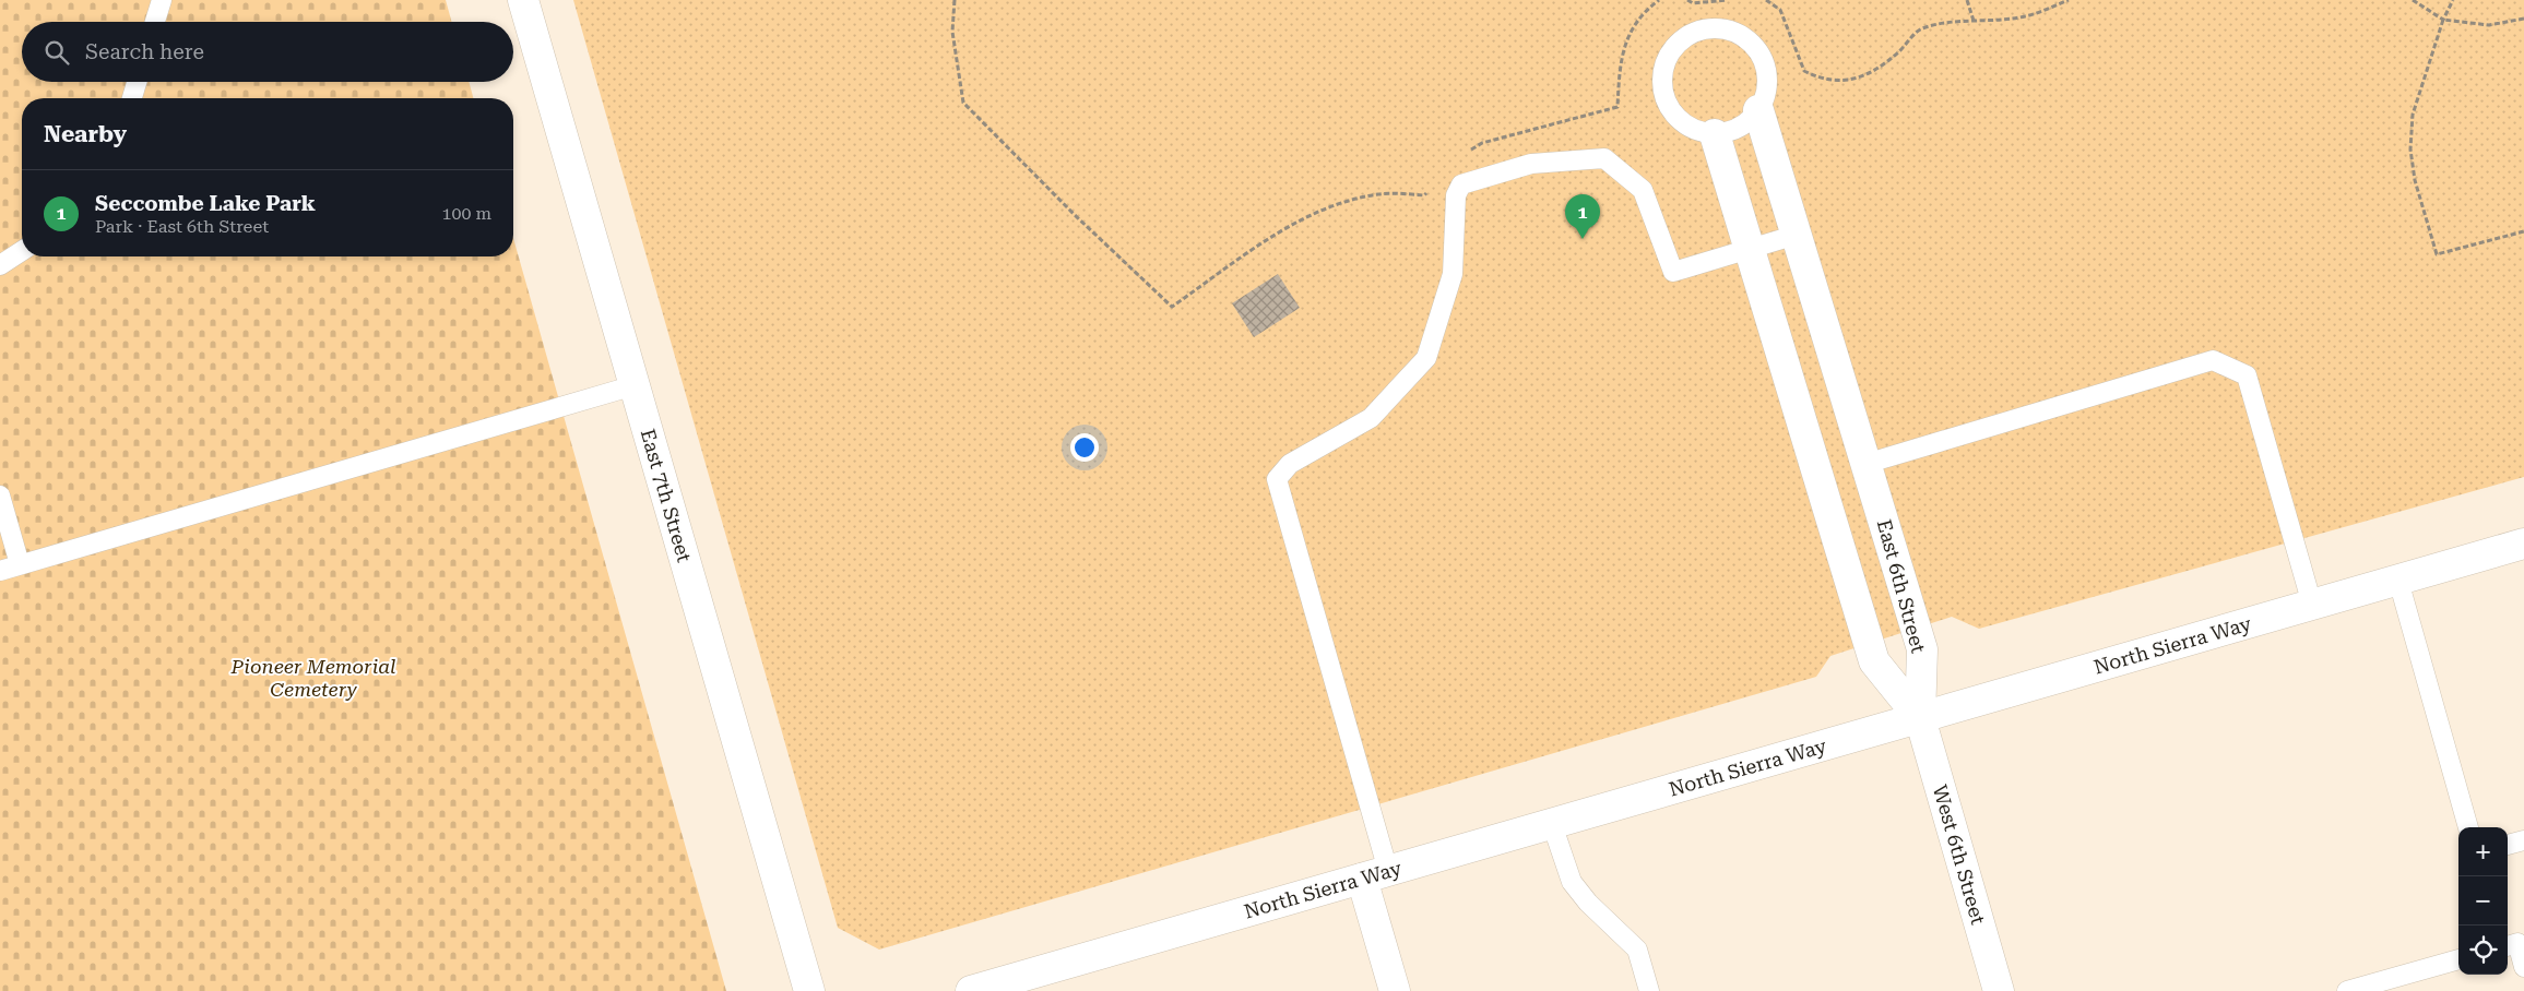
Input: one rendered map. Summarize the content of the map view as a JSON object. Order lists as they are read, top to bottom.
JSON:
{
  "streets": {
    "street": [
      "East 7th Street",
      "East 6th Street",
      "North Sierra Way",
      "West 6th Street"
    ]
  },
  "crossings": [
    ["East 6th Street", "North Sierra Way"],
    ["East 6th Street", "West 6th Street"],
    ["North Sierra Way", "West 6th Street"]
  ],
  "parks": ["Pioneer Memorial Cemetery"],
  "page": {
    "search": "Search here",
    "heading": "Nearby",
    "list": [
      {
        "mark": "1",
        "name": "Seccombe Lake Park",
        "note": "Park · East 6th Street",
        "value": "100 m"
      }
    ],
    "pins": "1",
    "map_buttons": ["+", "−"]
  }
}
